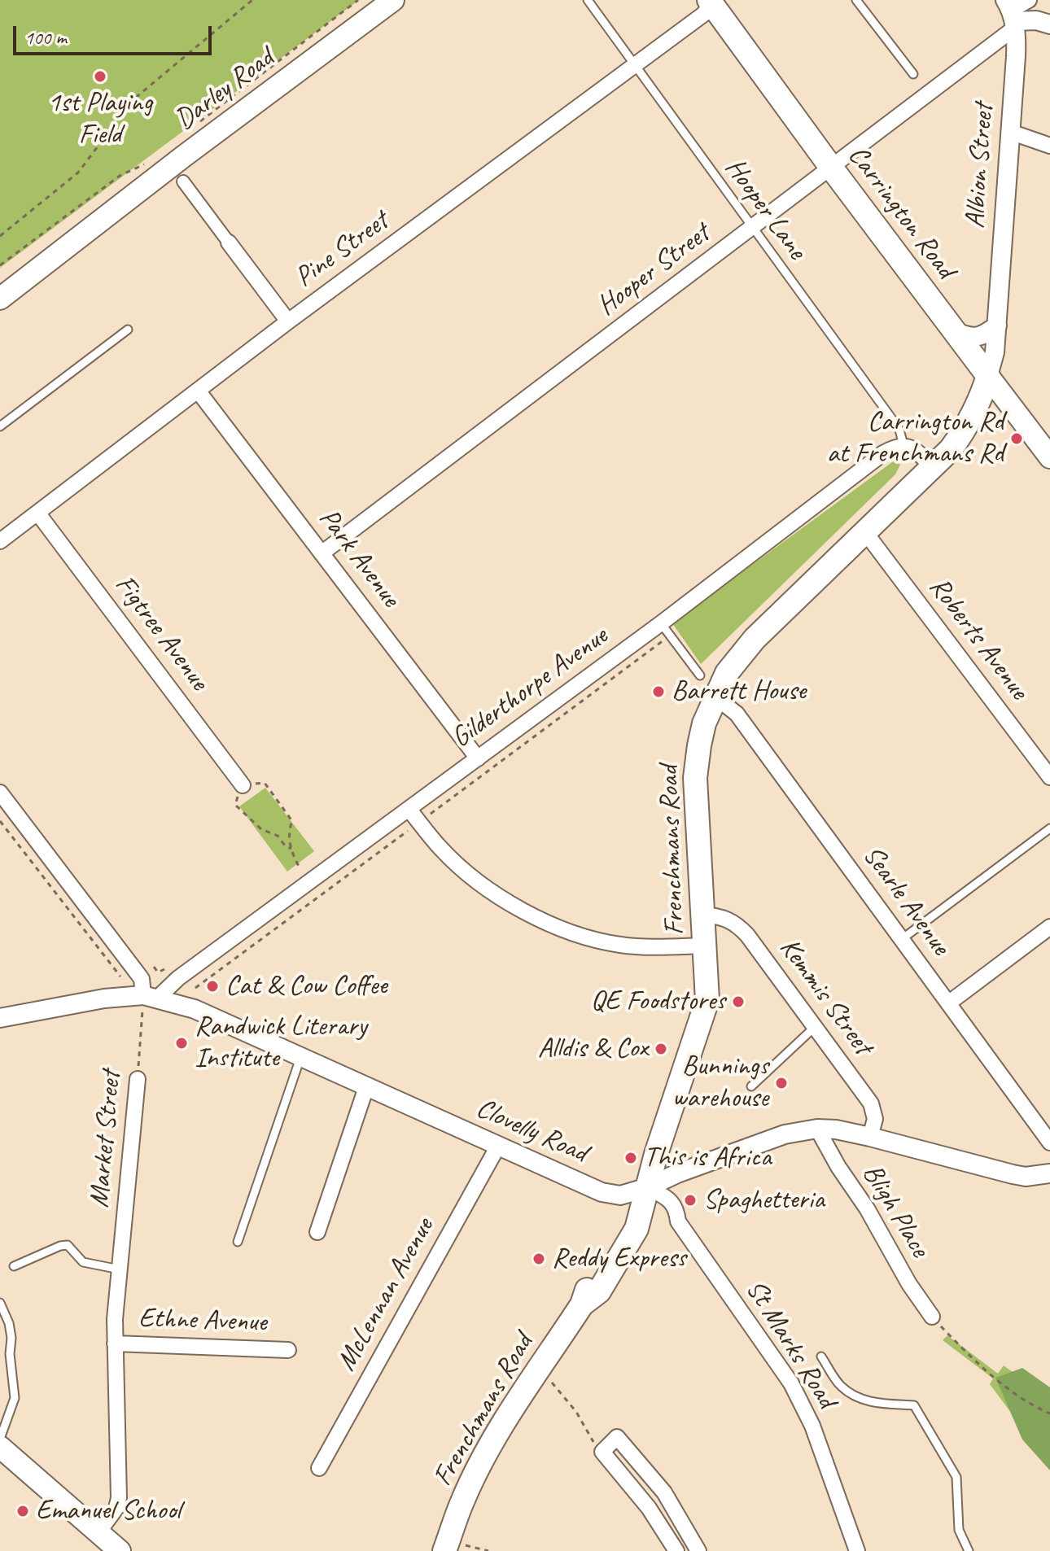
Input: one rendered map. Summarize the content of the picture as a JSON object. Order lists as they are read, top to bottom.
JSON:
{
  "streets": {
    "main road": ["Darley Road", "Carrington Road", "Frenchmans Road"],
    "street": [
      "Albion Street",
      "Pine Street",
      "Hooper Street",
      "Park Avenue",
      "Figtree Avenue",
      "Roberts Avenue",
      "Gilderthorpe Avenue",
      "Searle Avenue",
      "Kemmis Street",
      "Clovelly Road",
      "Market Street",
      "Bligh Place",
      "McLennan Avenue",
      "Ethne Avenue",
      "St Marks Road"
    ],
    "lane": ["Hooper Lane"]
  },
  "crossings": [
    ["Albion Street", "Carrington Road"],
    ["Albion Street", "Hooper Street"],
    ["Albion Street", "Frenchmans Road"],
    ["Hooper Lane", "Pine Street"],
    ["Hooper Lane", "Hooper Street"],
    ["Hooper Lane", "Gilderthorpe Avenue"],
    ["Carrington Road", "Pine Street"],
    ["Carrington Road", "Hooper Street"],
    ["Carrington Road", "Frenchmans Road"],
    ["Pine Street", "Park Avenue"],
    ["Pine Street", "Figtree Avenue"],
    ["Hooper Street", "Park Avenue"],
    ["Park Avenue", "Gilderthorpe Avenue"],
    ["Roberts Avenue", "Frenchmans Road"],
    ["Gilderthorpe Avenue", "Clovelly Road"],
    ["Gilderthorpe Avenue", "Market Street"],
    ["Frenchmans Road", "Searle Avenue"],
    ["Frenchmans Road", "Kemmis Street"],
    ["Frenchmans Road", "Clovelly Road"],
    ["Frenchmans Road", "St Marks Road"],
    ["Kemmis Street", "Clovelly Road"],
    ["Clovelly Road", "Market Street"],
    ["Clovelly Road", "Bligh Place"],
    ["Clovelly Road", "McLennan Avenue"],
    ["Clovelly Road", "St Marks Road"],
    ["Market Street", "Ethne Avenue"]
  ],
  "places": [
    "1st Playing Field",
    "Carrington Rd at Frenchmans Rd",
    "Barrett House",
    "Cat & Cow Coffee",
    "QE Foodstores",
    "Randwick Literary Institute",
    "Alldis & Cox",
    "Bunnings warehouse",
    "This is Africa",
    "Spaghetteria",
    "Reddy Express",
    "Emanuel School"
  ],
  "scale_bar": "100 m"
}
